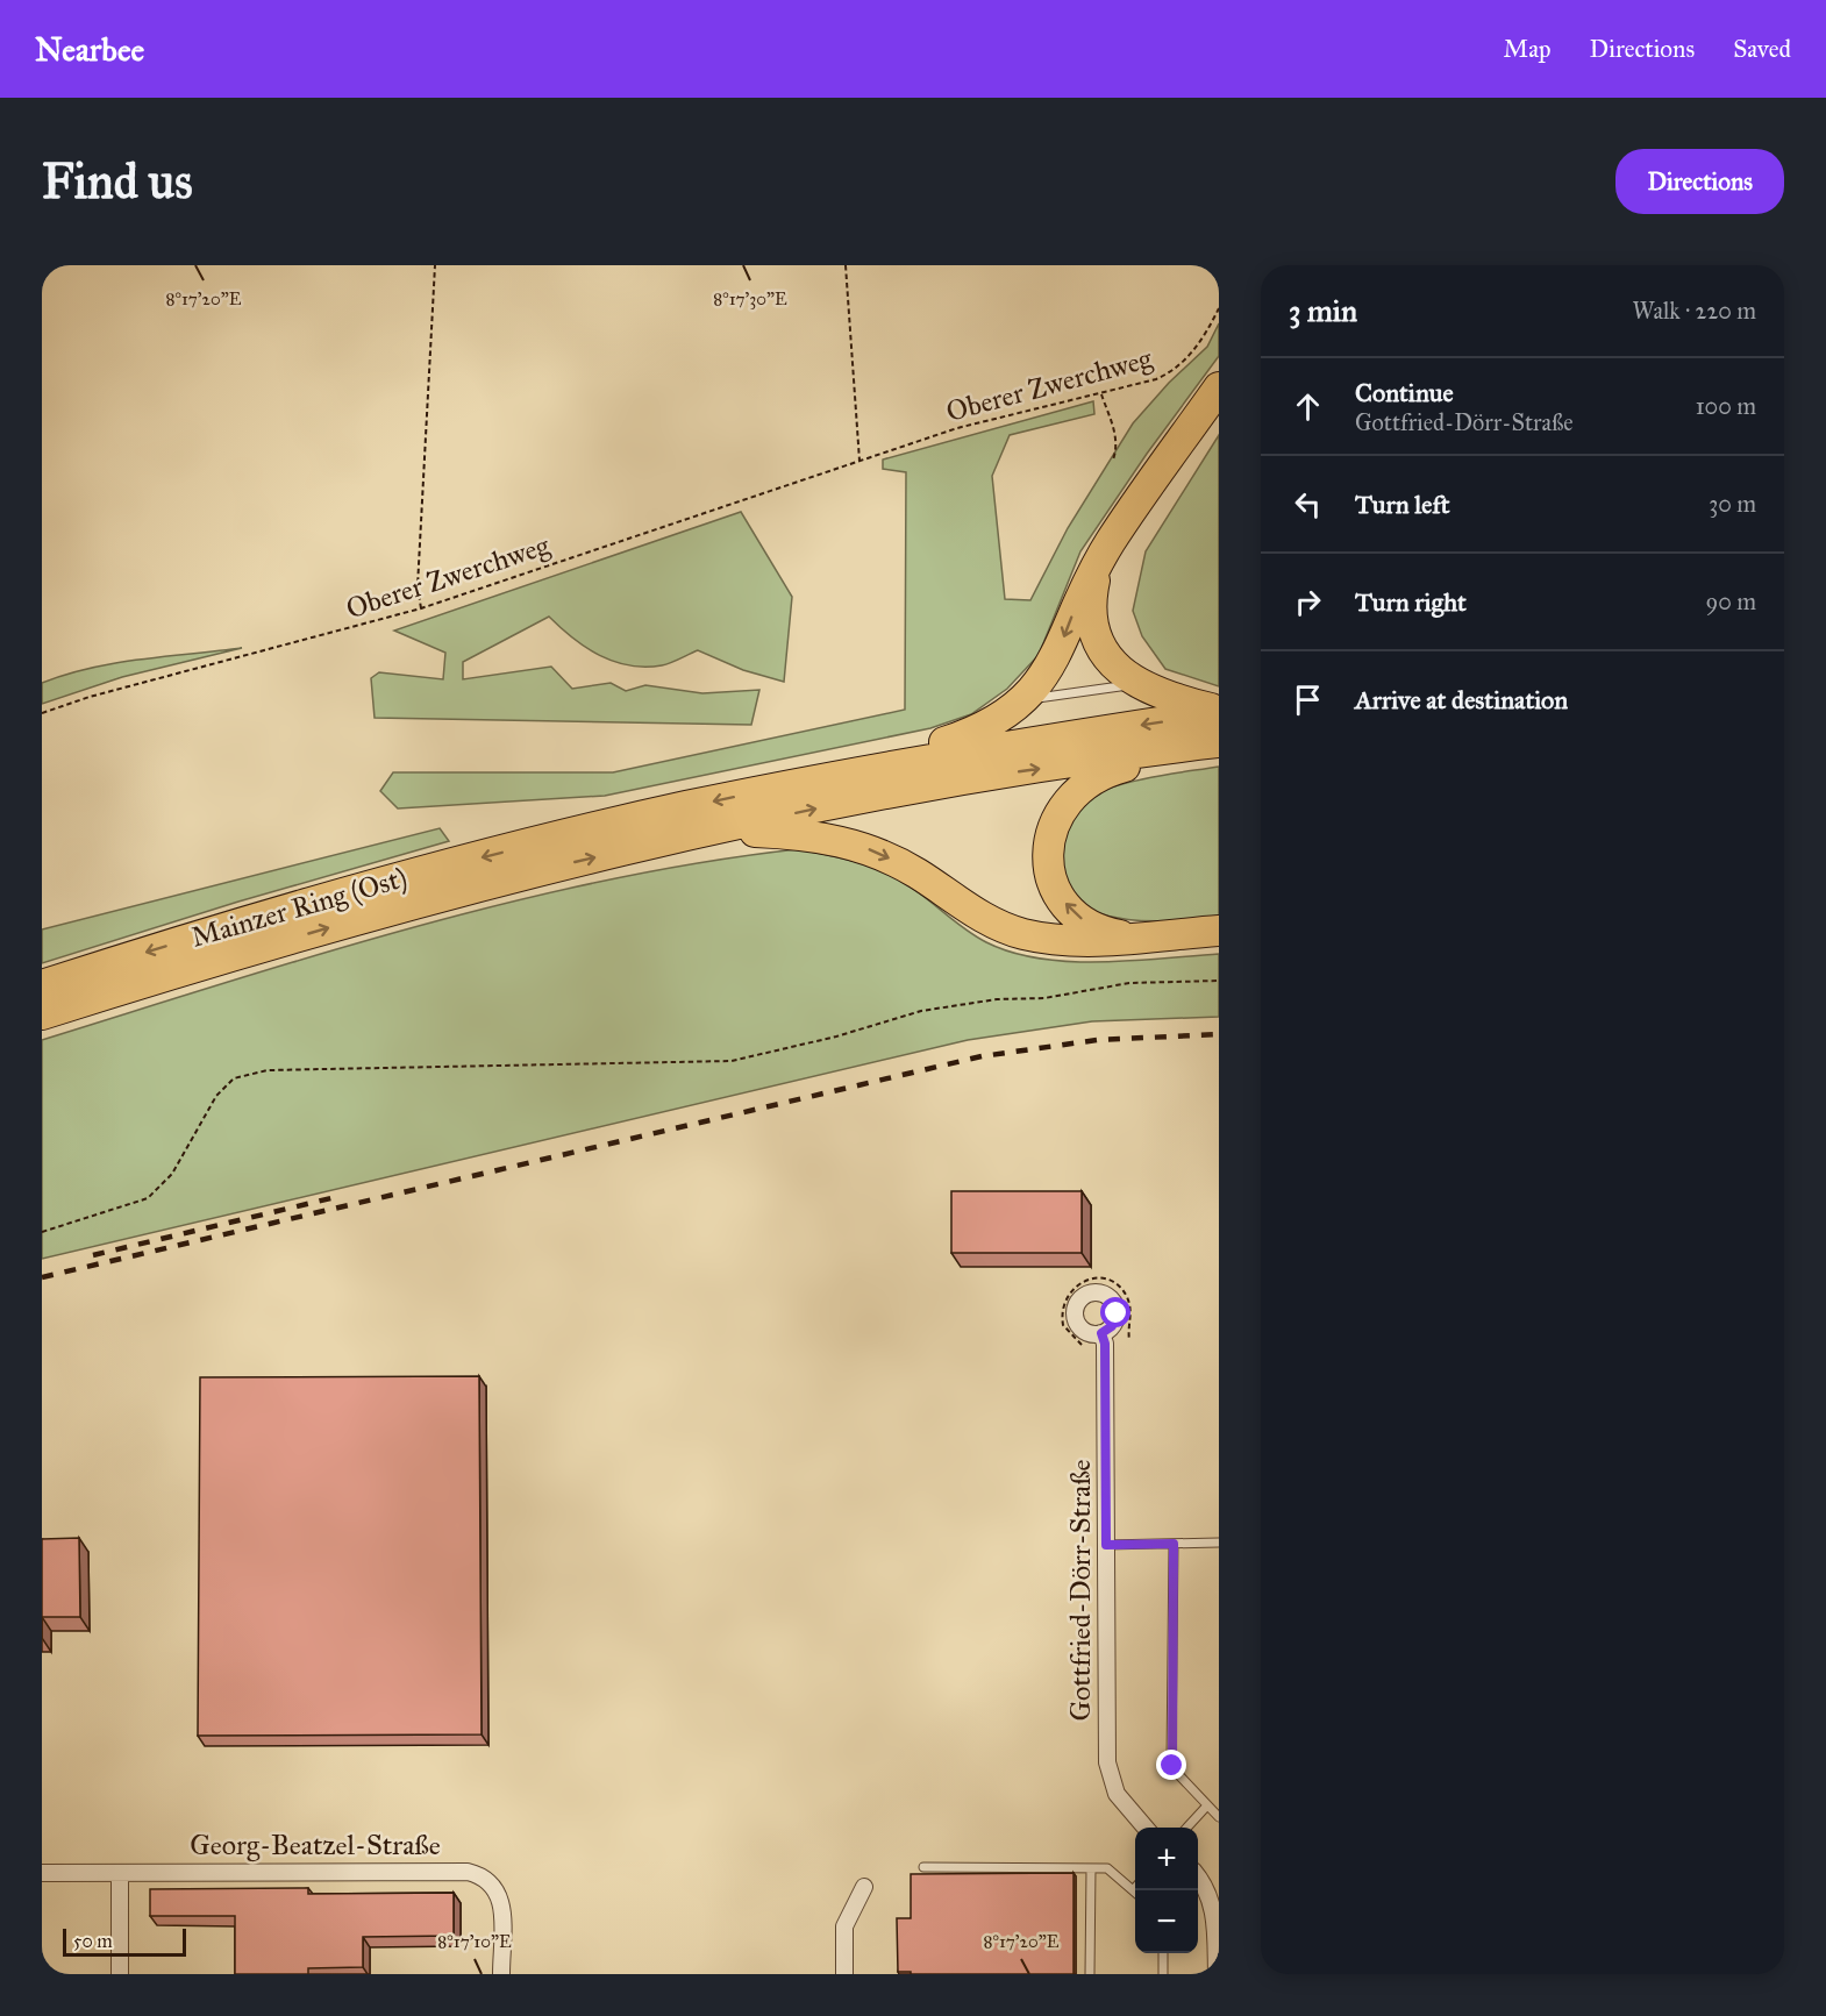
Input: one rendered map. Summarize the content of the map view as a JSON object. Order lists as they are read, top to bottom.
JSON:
{
  "streets": {
    "highway": ["Mainzer Ring (Ost)"],
    "street": ["Gottfried-Dörr-Straße", "Georg-Beatzel-Straße"],
    "path": ["Oberer Zwerchweg"]
  },
  "scale_bar": "50 m",
  "page": {
    "header": "Nearbee",
    "nav": ["Map", "Directions", "Saved"],
    "buttons": "Directions",
    "title": "Find us",
    "heading": ["3 min", "Walk · 220 m"],
    "list": [
      ["Continue", "Gottfried-Dörr-Straße", "100 m"],
      ["Turn left", "30 m"],
      ["Turn right", "90 m"],
      "Arrive at destination"
    ],
    "map_buttons": ["+", "−"],
    "scale": "50 m"
  },
  "coordinates": ["8°17'20\"E", "8°17'30\"E", "8°17'10\"E"]
}
